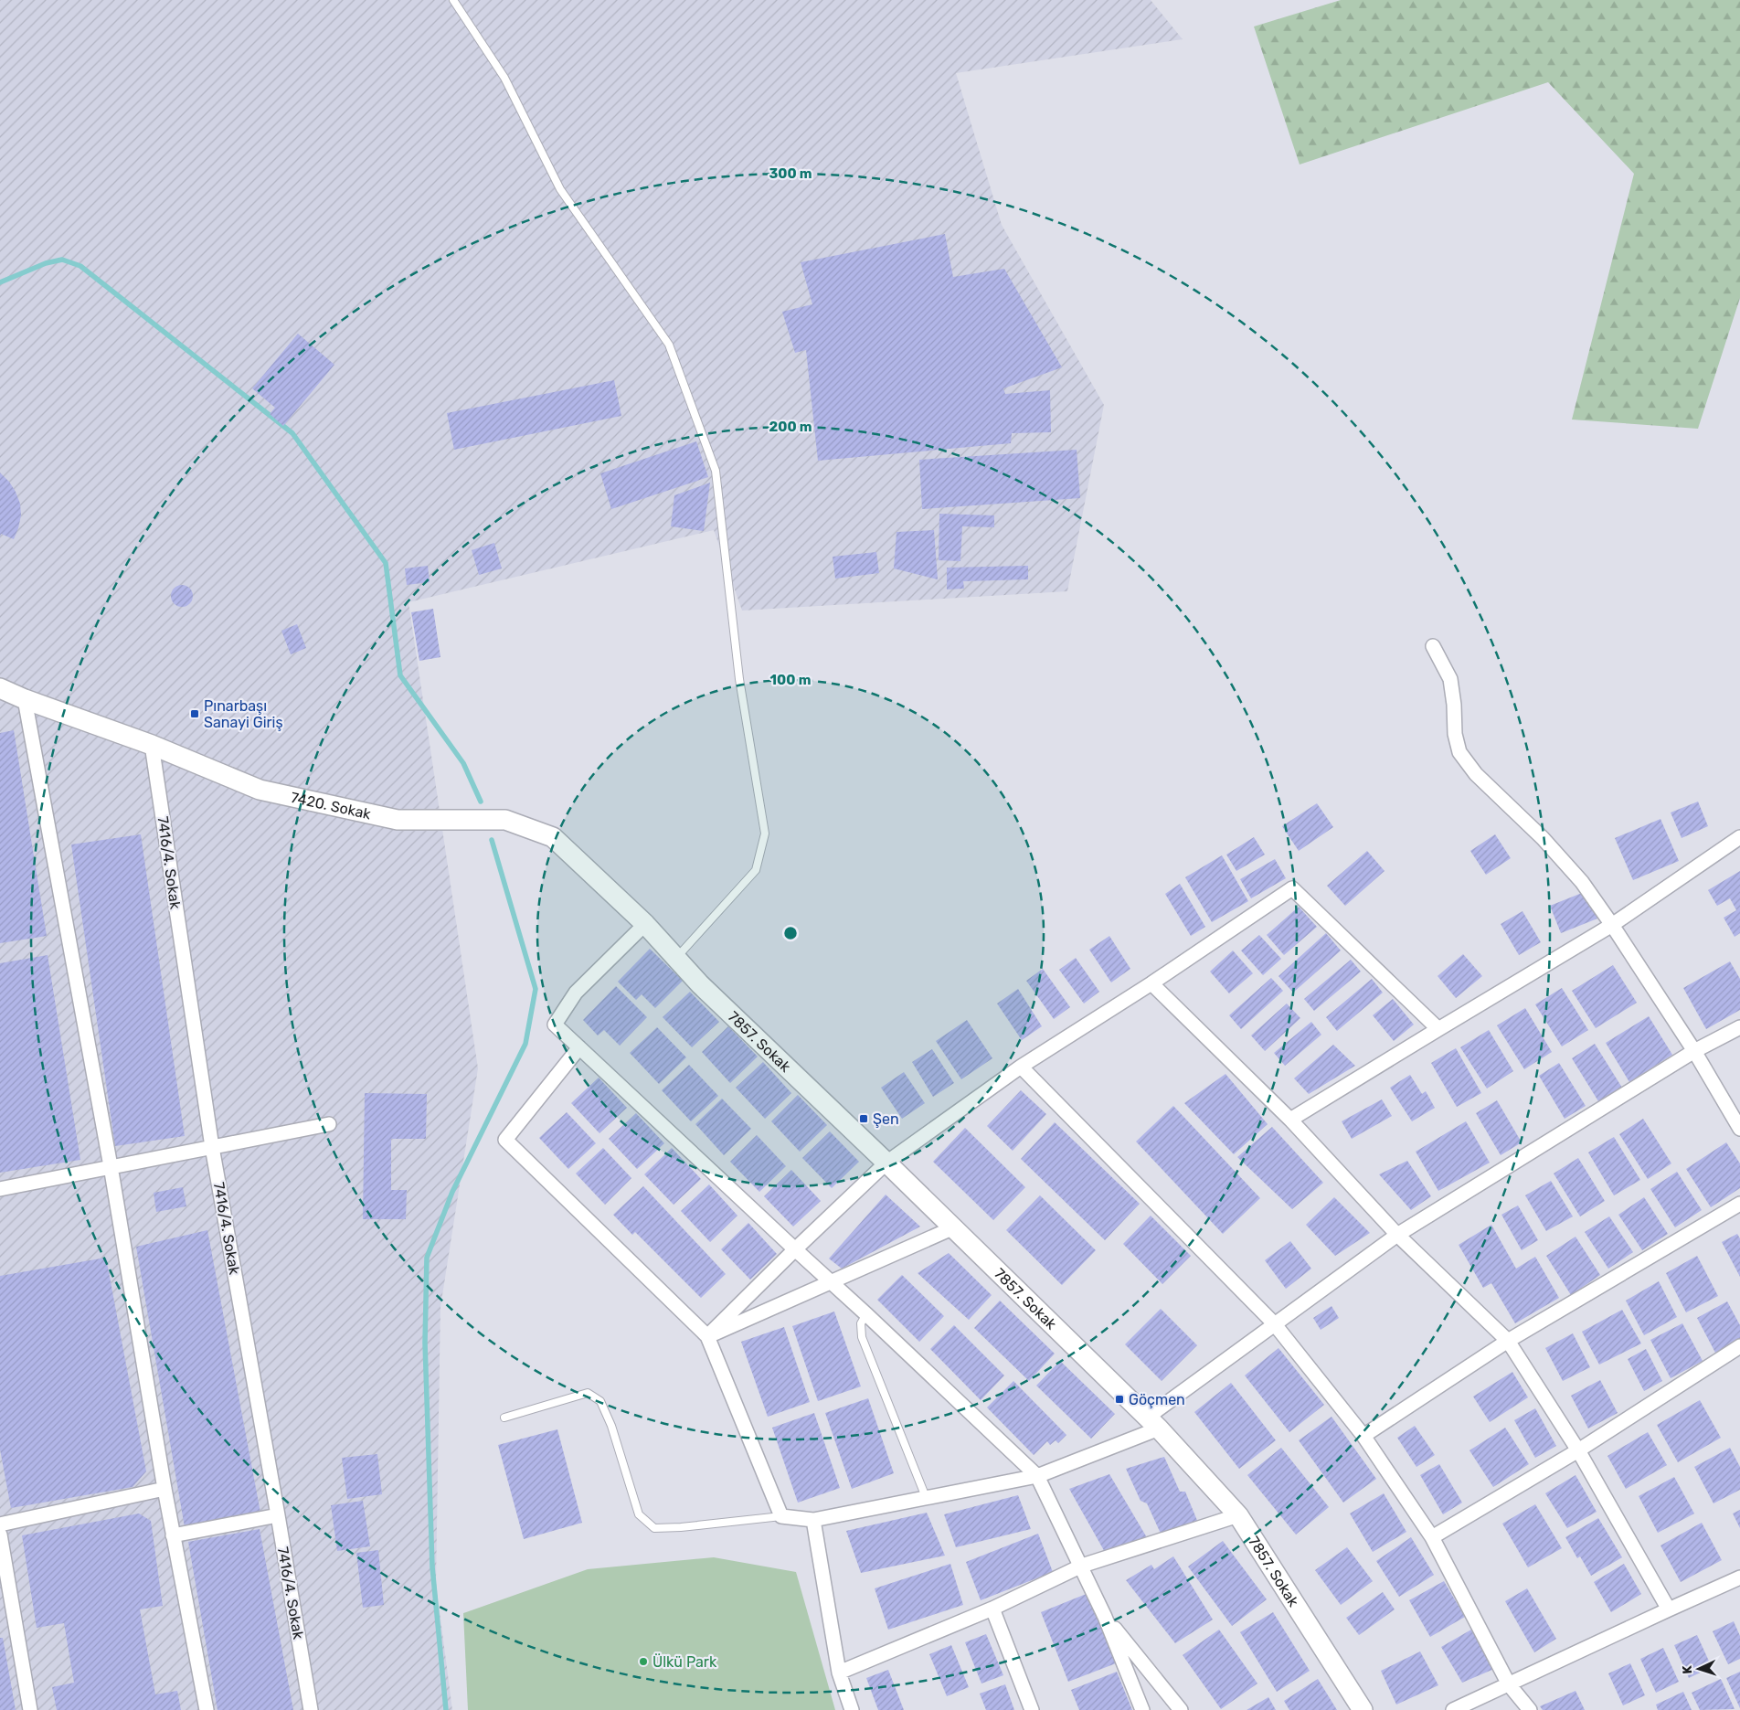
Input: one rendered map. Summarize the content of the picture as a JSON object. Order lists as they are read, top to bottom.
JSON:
{
  "streets": {
    "street": ["7420. Sokak", "7416/4. Sokak", "7857. Sokak"]
  },
  "crossings": [
    ["7420. Sokak", "7416/4. Sokak"],
    ["7420. Sokak", "7857. Sokak"]
  ],
  "places": {
    "transit": ["Pınarbaşı Sanayi Giriş", "Şen", "Göçmen"],
    "other": ["Ülkü Park"]
  },
  "north": "left",
  "rings": ["300 m", "200 m", "100 m"]
}
